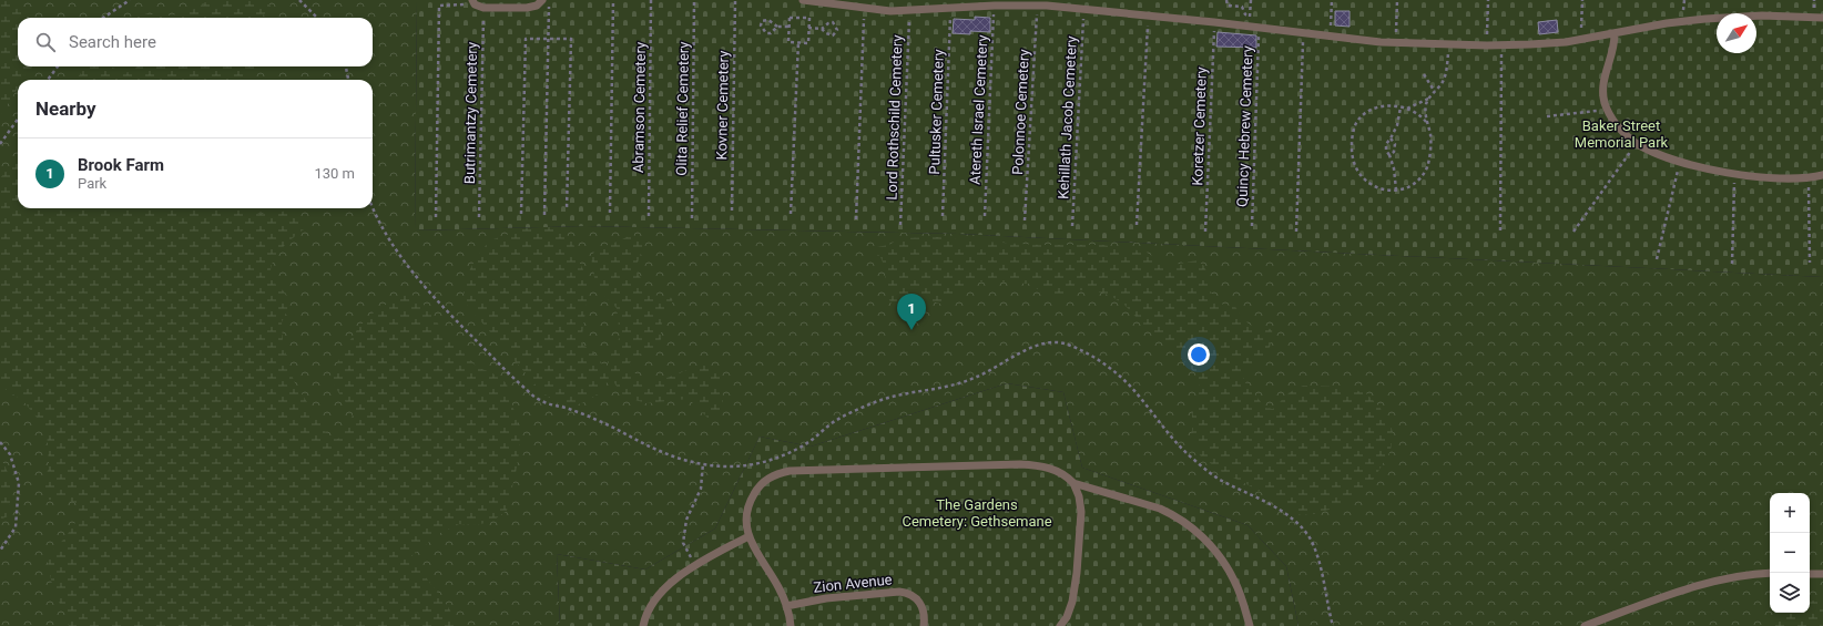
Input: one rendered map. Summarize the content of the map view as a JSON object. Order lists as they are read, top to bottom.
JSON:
{
  "streets": {
    "lane": ["Zion Avenue"],
    "path": [
      "Kovner Cemetery",
      "Abramson Cemetery",
      "Olita Relief Cemetery",
      "Atereth Israel Cemetery",
      "Pultusker Cemetery",
      "Polonnoe Cemetery",
      "Butrimantzy Cemetery",
      "Lord Rothschild Cemetery",
      "Kehillath Jacob Cemetery",
      "Koretzer Cemetery",
      "Quincy Hebrew Cemetery"
    ]
  },
  "parks": ["Baker Street Memorial Park", "The Gardens Cemetery: Gethsemane"],
  "north": "top right",
  "page": {
    "search": "Search here",
    "heading": "Nearby",
    "list": [
      {
        "mark": "1",
        "name": "Brook Farm",
        "note": "Park",
        "value": "130 m"
      }
    ],
    "pins": "1",
    "map_buttons": ["+", "−"]
  }
}
